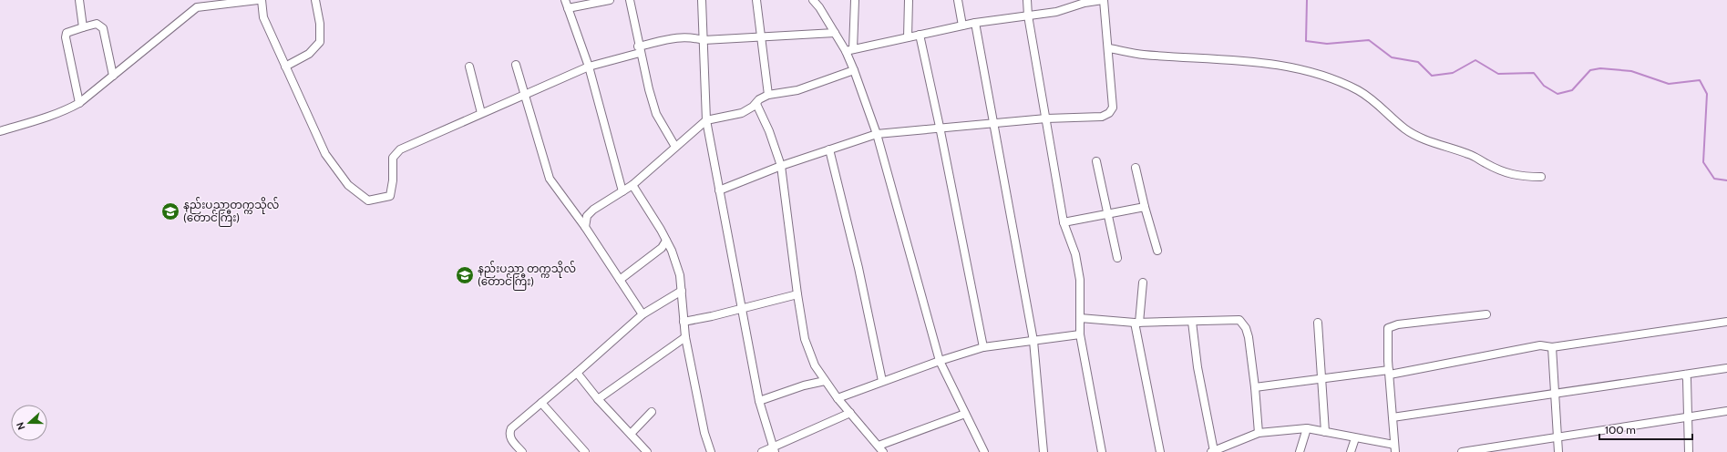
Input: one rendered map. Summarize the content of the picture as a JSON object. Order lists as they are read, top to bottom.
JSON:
{
  "places": {
    "school or university": ["နည်းပညာတက္ကသိုလ် (တောင်ကြီး)", "နည်းပညာ တက္ကသိုလ် (တောင်ကြီး)"]
  },
  "scale_bar": "100 m",
  "north": "left"
}
